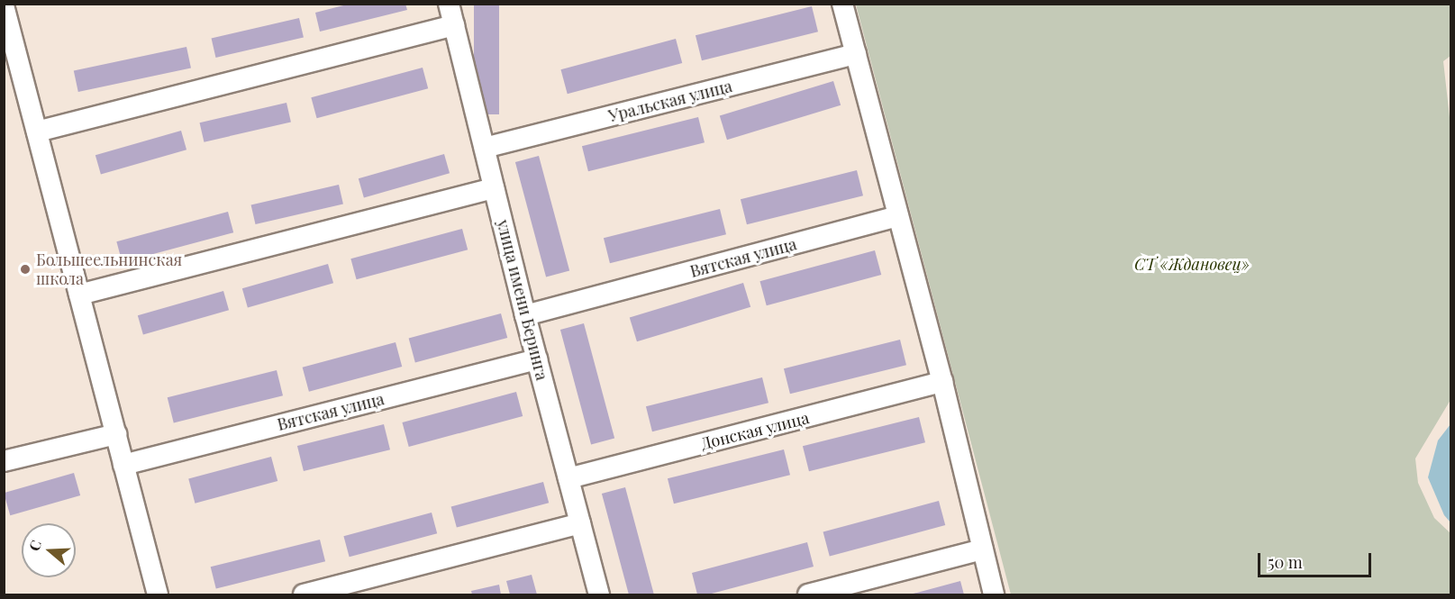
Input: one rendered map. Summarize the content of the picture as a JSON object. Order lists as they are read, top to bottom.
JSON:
{
  "streets": {
    "street": [
      "Уральская улица",
      "Вятская улица",
      "улица имени Беринга",
      "Донская улица"
    ]
  },
  "crossings": [
    ["Уральская улица", "улица имени Беринга"],
    ["Вятская улица", "улица имени Беринга"],
    ["улица имени Беринга", "Донская улица"]
  ],
  "parks": ["СТ «Ждановец»"],
  "places": ["Большеельнинская школа"],
  "scale_bar": "50 m",
  "north": "left"
}
